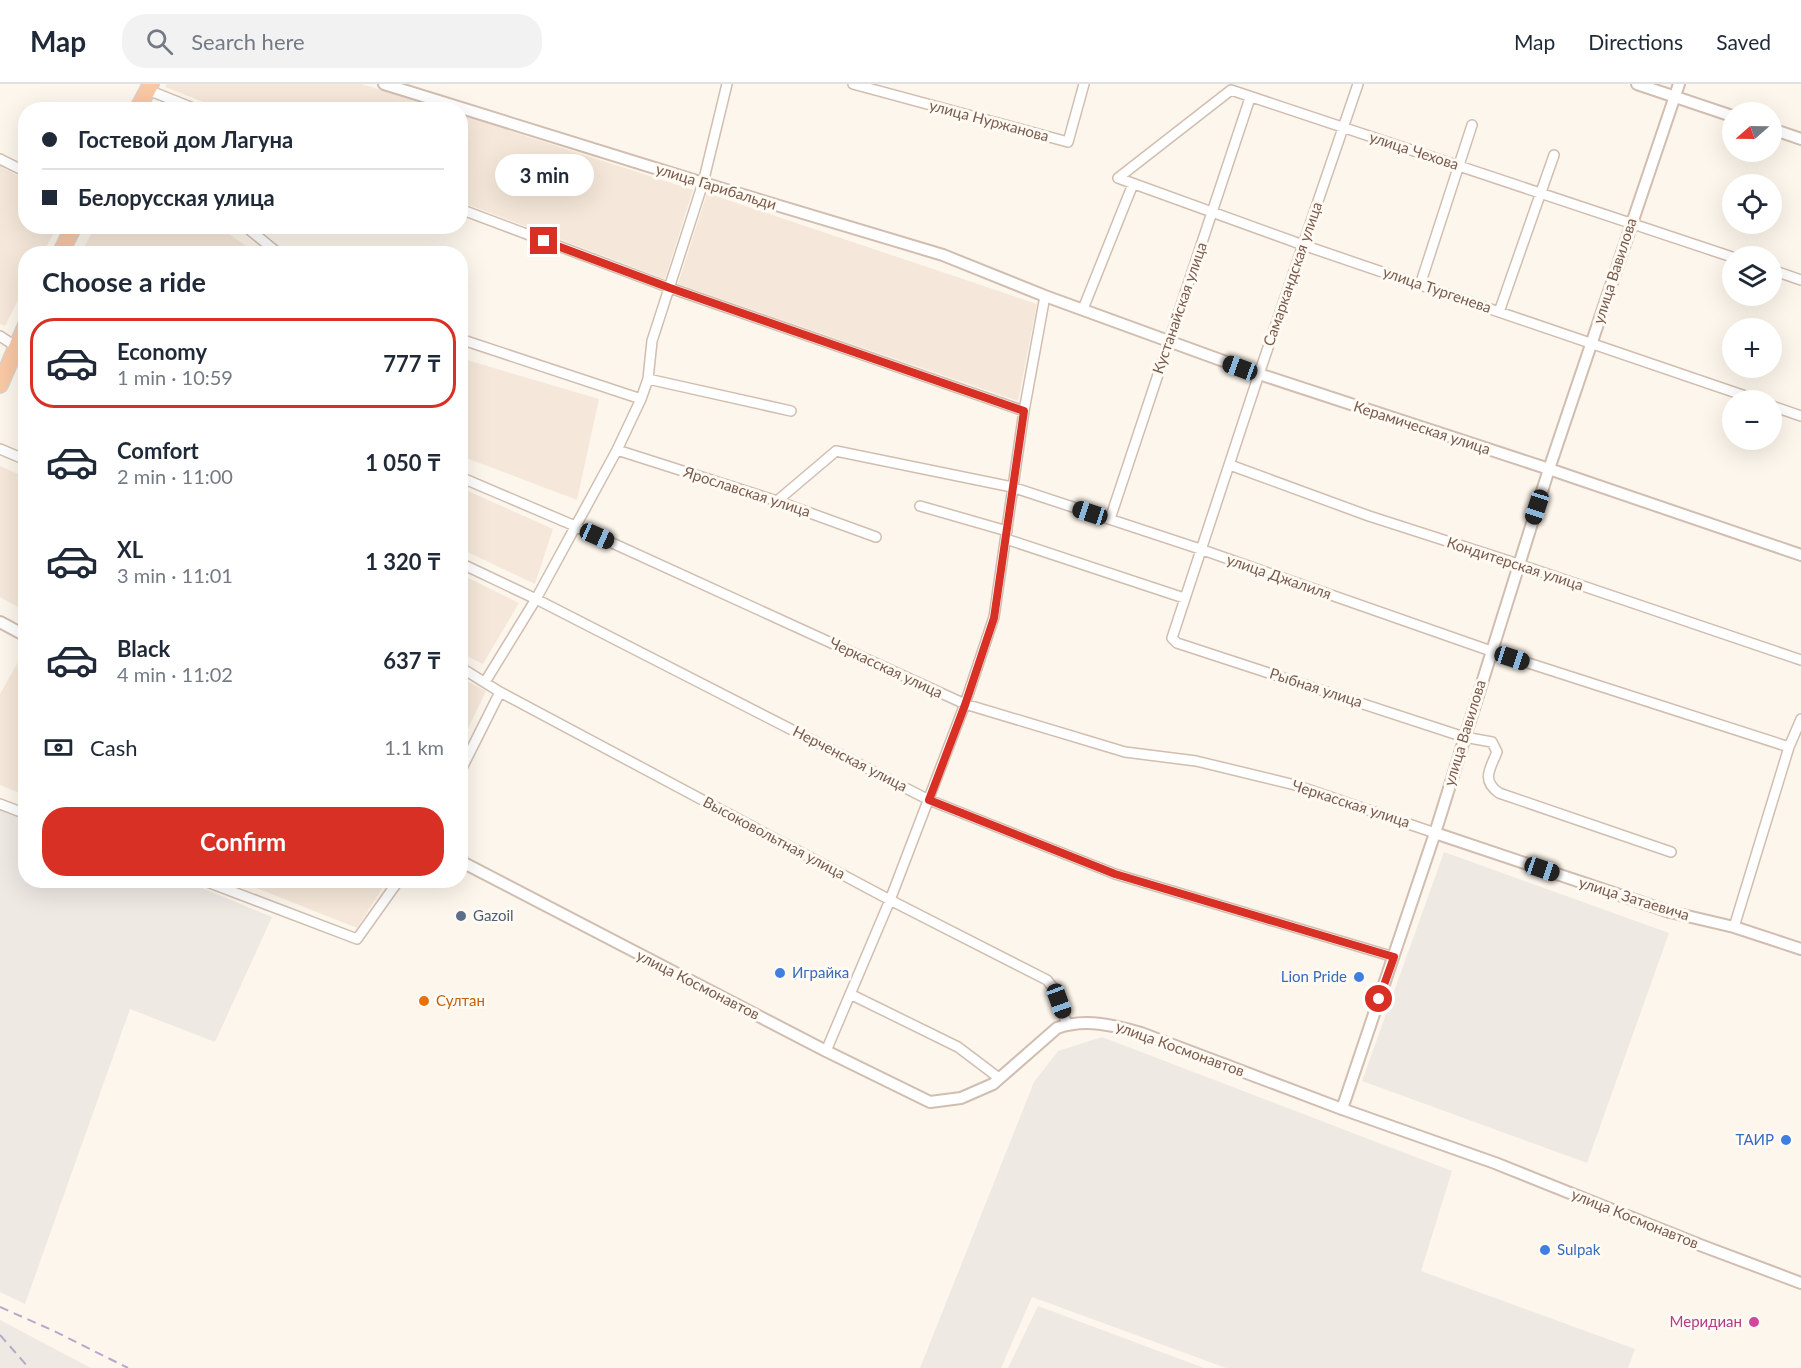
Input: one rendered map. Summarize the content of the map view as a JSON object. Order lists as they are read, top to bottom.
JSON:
{
  "streets": {
    "street": [
      "улица Нуржанова",
      "улица Чехова",
      "улица Гарибальди",
      "улица Вавилова",
      "Самаркандская улица",
      "улица Тургенева",
      "Кустанайская улица",
      "Керамическая улица",
      "Ярославская улица",
      "Кондитерская улица",
      "улица Джалиля",
      "Черкасская улица",
      "Рыбная улица",
      "Нерченская улица",
      "Высоковольтная улица",
      "улица Затаевича",
      "улица Космонавтов"
    ]
  },
  "crossings": [
    ["улица Чехова", "улица Вавилова"],
    ["улица Чехова", "Самаркандская улица"],
    ["улица Чехова", "улица Тургенева"],
    ["улица Чехова", "Кустанайская улица"],
    ["улица Гарибальди", "Керамическая улица"],
    ["улица Вавилова", "улица Тургенева"],
    ["улица Вавилова", "Керамическая улица"],
    ["улица Вавилова", "Кондитерская улица"],
    ["улица Вавилова", "улица Джалиля"],
    ["улица Вавилова", "Черкасская улица"],
    ["улица Вавилова", "Рыбная улица"],
    ["улица Вавилова", "Нерченская улица"],
    ["улица Вавилова", "улица Затаевича"],
    ["улица Вавилова", "улица Космонавтов"],
    ["Самаркандская улица", "улица Тургенева"],
    ["Самаркандская улица", "Керамическая улица"],
    ["Самаркандская улица", "Кондитерская улица"],
    ["Самаркандская улица", "улица Джалиля"],
    ["Самаркандская улица", "Рыбная улица"],
    ["улица Тургенева", "Кустанайская улица"],
    ["Кустанайская улица", "Керамическая улица"],
    ["Кустанайская улица", "улица Джалиля"],
    ["Ярославская улица", "улица Джалиля"],
    ["Черкасская улица", "улица Затаевича"],
    ["Высоковольтная улица", "улица Космонавтов"]
  ],
  "places": [
    "Gazoil",
    "Играйка",
    "Lion Pride",
    "Султан",
    "ТАИР",
    "Sulpak",
    "Меридиан"
  ],
  "north": "left",
  "page": {
    "header": "Map",
    "search": "Search here",
    "nav": ["Map", "Directions", "Saved"],
    "map_buttons": ["+", "−"],
    "banner": ["Гостевой дом Лагуна", "Белорусская улица"],
    "bubble": "3 min",
    "heading": "Choose a ride",
    "list": [
      {
        "name": "Economy",
        "note": "1 min · 10:59",
        "value": "777 ₸"
      },
      {
        "name": "Comfort",
        "note": "2 min · 11:00",
        "value": "1 050 ₸"
      },
      {
        "name": "XL",
        "note": "3 min · 11:01",
        "value": "1 320 ₸"
      },
      {
        "name": "Black",
        "note": "4 min · 11:02",
        "value": "637 ₸"
      }
    ],
    "pay": ["Cash", "1.1 km"],
    "buttons": "Confirm"
  }
}
